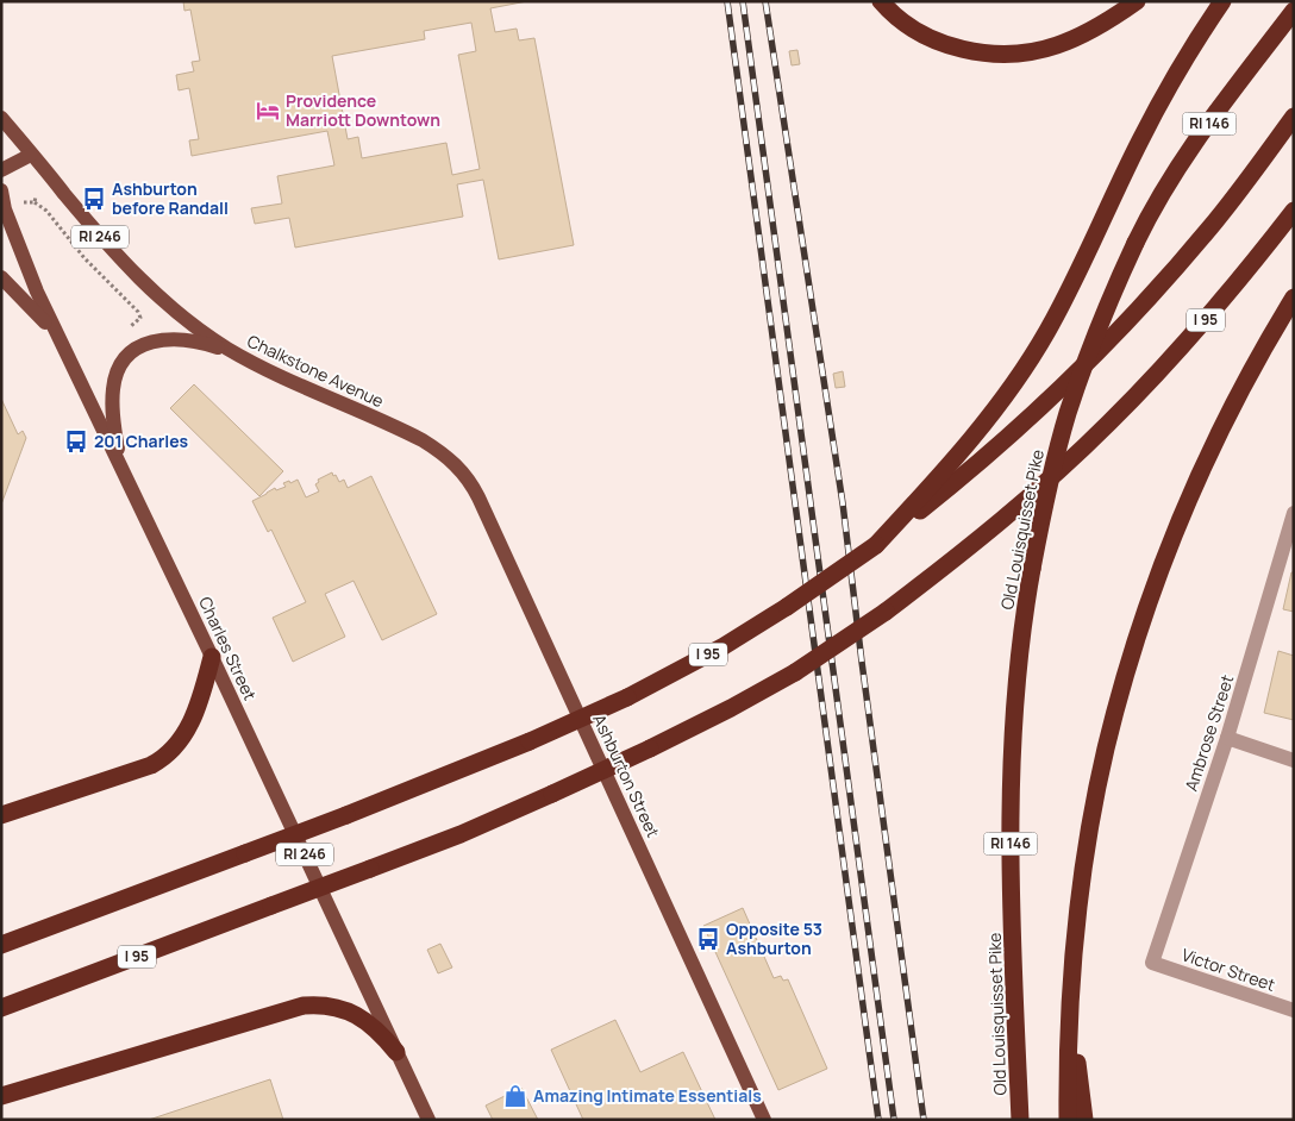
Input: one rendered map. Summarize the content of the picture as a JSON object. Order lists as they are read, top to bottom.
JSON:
{
  "streets": {
    "highway": ["RI 146", "I 95", "Old Louisquisset Pike"],
    "main road": [
      "RI 246",
      "Chalkstone Avenue",
      "Charles Street",
      "Ashburton Street"
    ],
    "street": ["Ambrose Street", "Victor Street"]
  },
  "crossings": [
    ["RI 246", "Chalkstone Avenue"],
    ["Chalkstone Avenue", "Ashburton Street"],
    ["Ambrose Street", "Victor Street"]
  ],
  "places": {
    "hotel": ["Providence Marriott Downtown"],
    "bus stop": ["Ashburton before Randall", "201 Charles", "Opposite 53 Ashburton"],
    "shop": ["Amazing Intimate Essentials"]
  }
}
